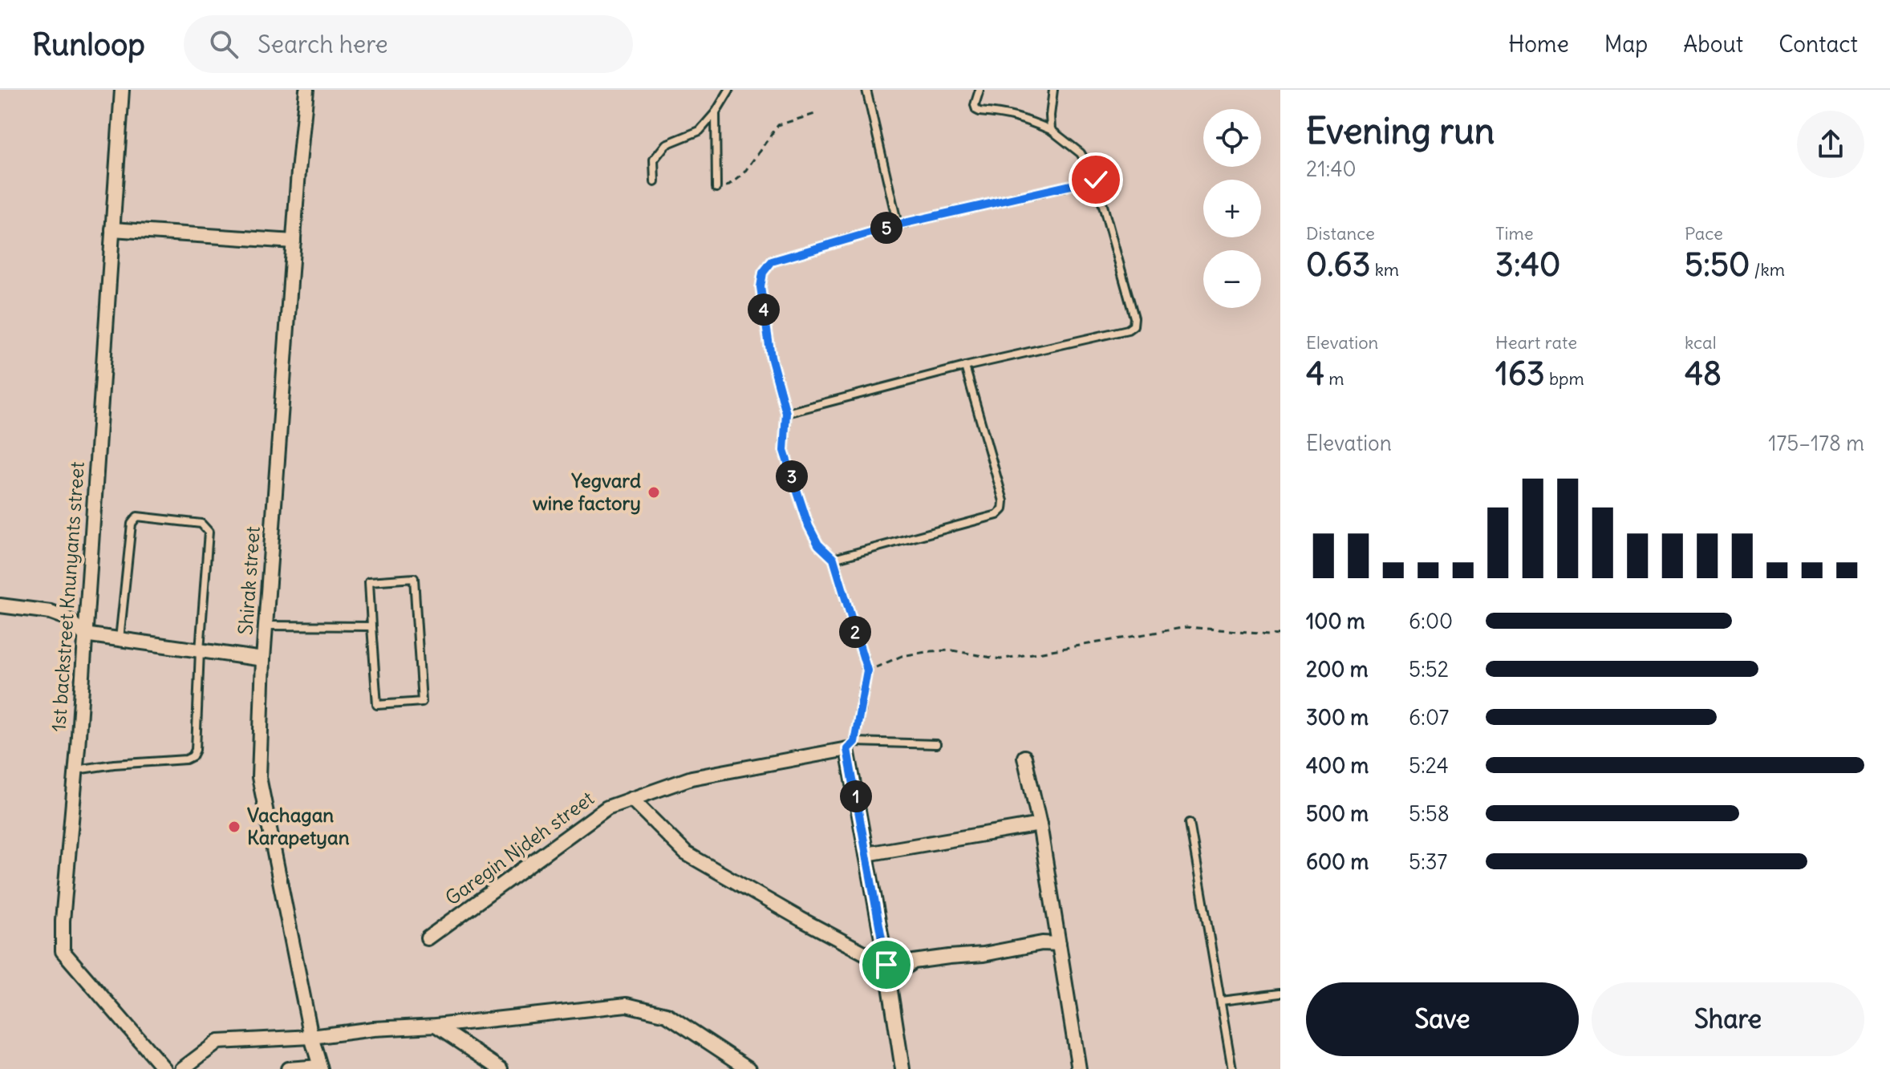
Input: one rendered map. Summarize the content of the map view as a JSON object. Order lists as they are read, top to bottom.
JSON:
{
  "streets": {
    "street": ["Shirak street", "1st backstreet Knunyants street", "Garegin Njdeh street"]
  },
  "places": ["Yegvard wine factory", "Vachagan Karapetyan"],
  "page": {
    "header": "Runloop",
    "search": "Search here",
    "nav": [
      "Home",
      "Map",
      "About",
      "Contact"
    ],
    "heading": ["Evening run", "21:40"],
    "map_buttons": ["+", "−"],
    "stats": [
      ["Distance", "0.63 km"],
      ["Time", "3:40"],
      ["Pace", "5:50 /km"],
      ["Elevation", "4 m"],
      ["Heart rate", "163 bpm"],
      ["kcal", "48"]
    ],
    "pins": [
      "5",
      "4",
      "3",
      "2",
      "1"
    ],
    "chart": ["Elevation", "175–178 m"],
    "list": [
      {
        "name": "100 m",
        "note": "6:00"
      },
      {
        "name": "200 m",
        "note": "5:52"
      },
      {
        "name": "300 m",
        "note": "6:07"
      },
      {
        "name": "400 m",
        "note": "5:24"
      },
      {
        "name": "500 m",
        "note": "5:58"
      },
      {
        "name": "600 m",
        "note": "5:37"
      }
    ],
    "buttons": ["Save", "Share"]
  }
}
